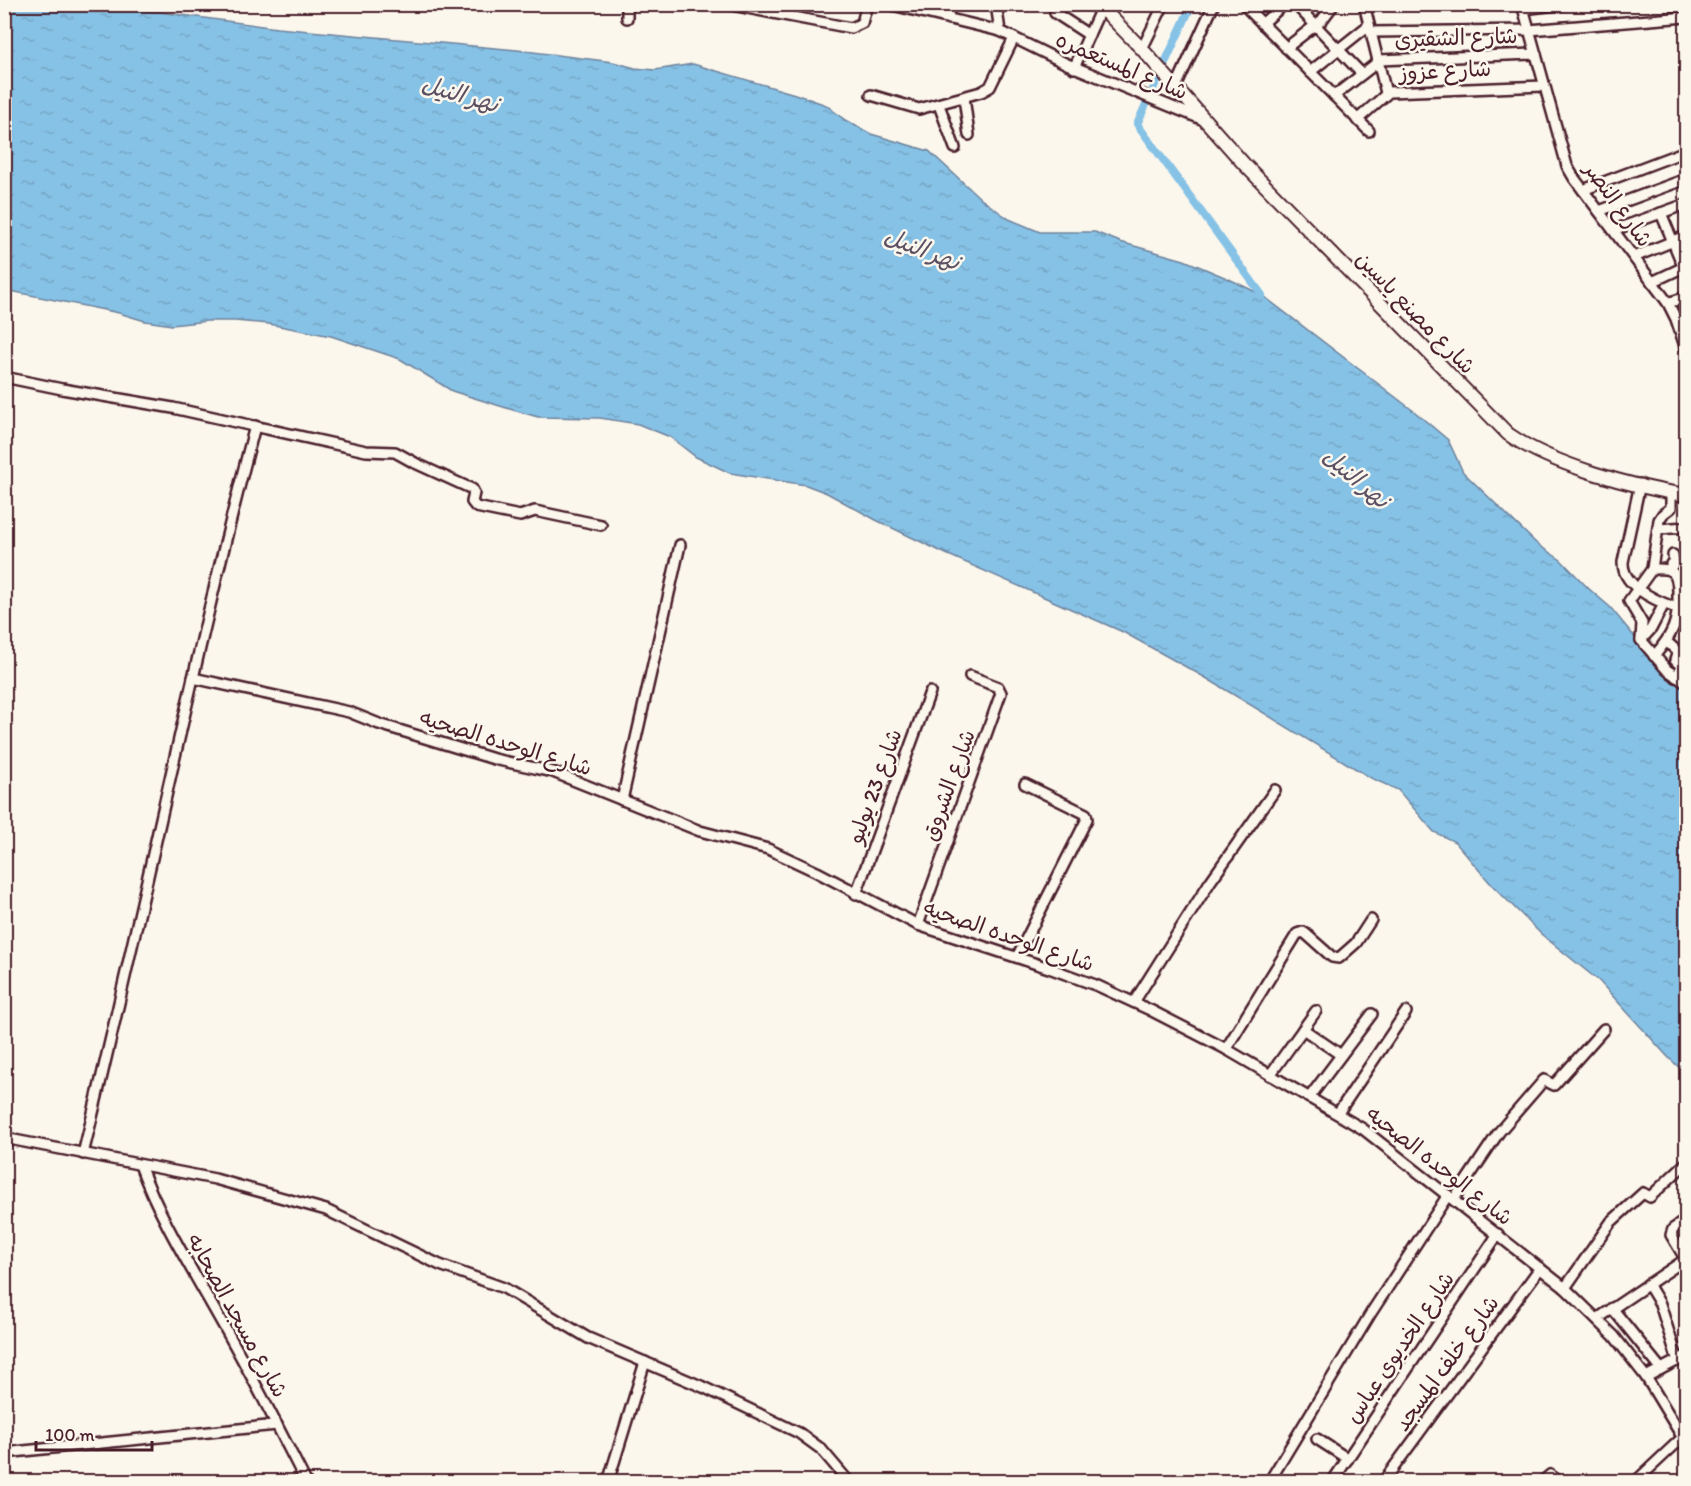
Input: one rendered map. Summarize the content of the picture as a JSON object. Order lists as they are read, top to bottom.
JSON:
{
  "streets": {
    "main road": ["شارع مصنع ياسين"],
    "street": [
      "شارع الشقيرى",
      "شارع المستعمره",
      "شارع عزوز",
      "شارع النصر",
      "شارع الوحده الصحيه",
      "شارع الشروق",
      "شارع 23 يوليو",
      "شارع مسجد الصحابه",
      "شارع الخديوى عباس",
      "شارع خلف المسجد"
    ]
  },
  "crossings": [
    ["شارع الشقيرى", "شارع النصر"],
    ["شارع المستعمره", "شارع مصنع ياسين"],
    ["شارع عزوز", "شارع النصر"],
    ["شارع الوحده الصحيه", "شارع الشروق"],
    ["شارع الوحده الصحيه", "شارع 23 يوليو"],
    ["شارع الوحده الصحيه", "شارع الخديوى عباس"],
    ["شارع الوحده الصحيه", "شارع خلف المسجد"]
  ],
  "water": ["نهر النيل"],
  "scale_bar": "100 m"
}
